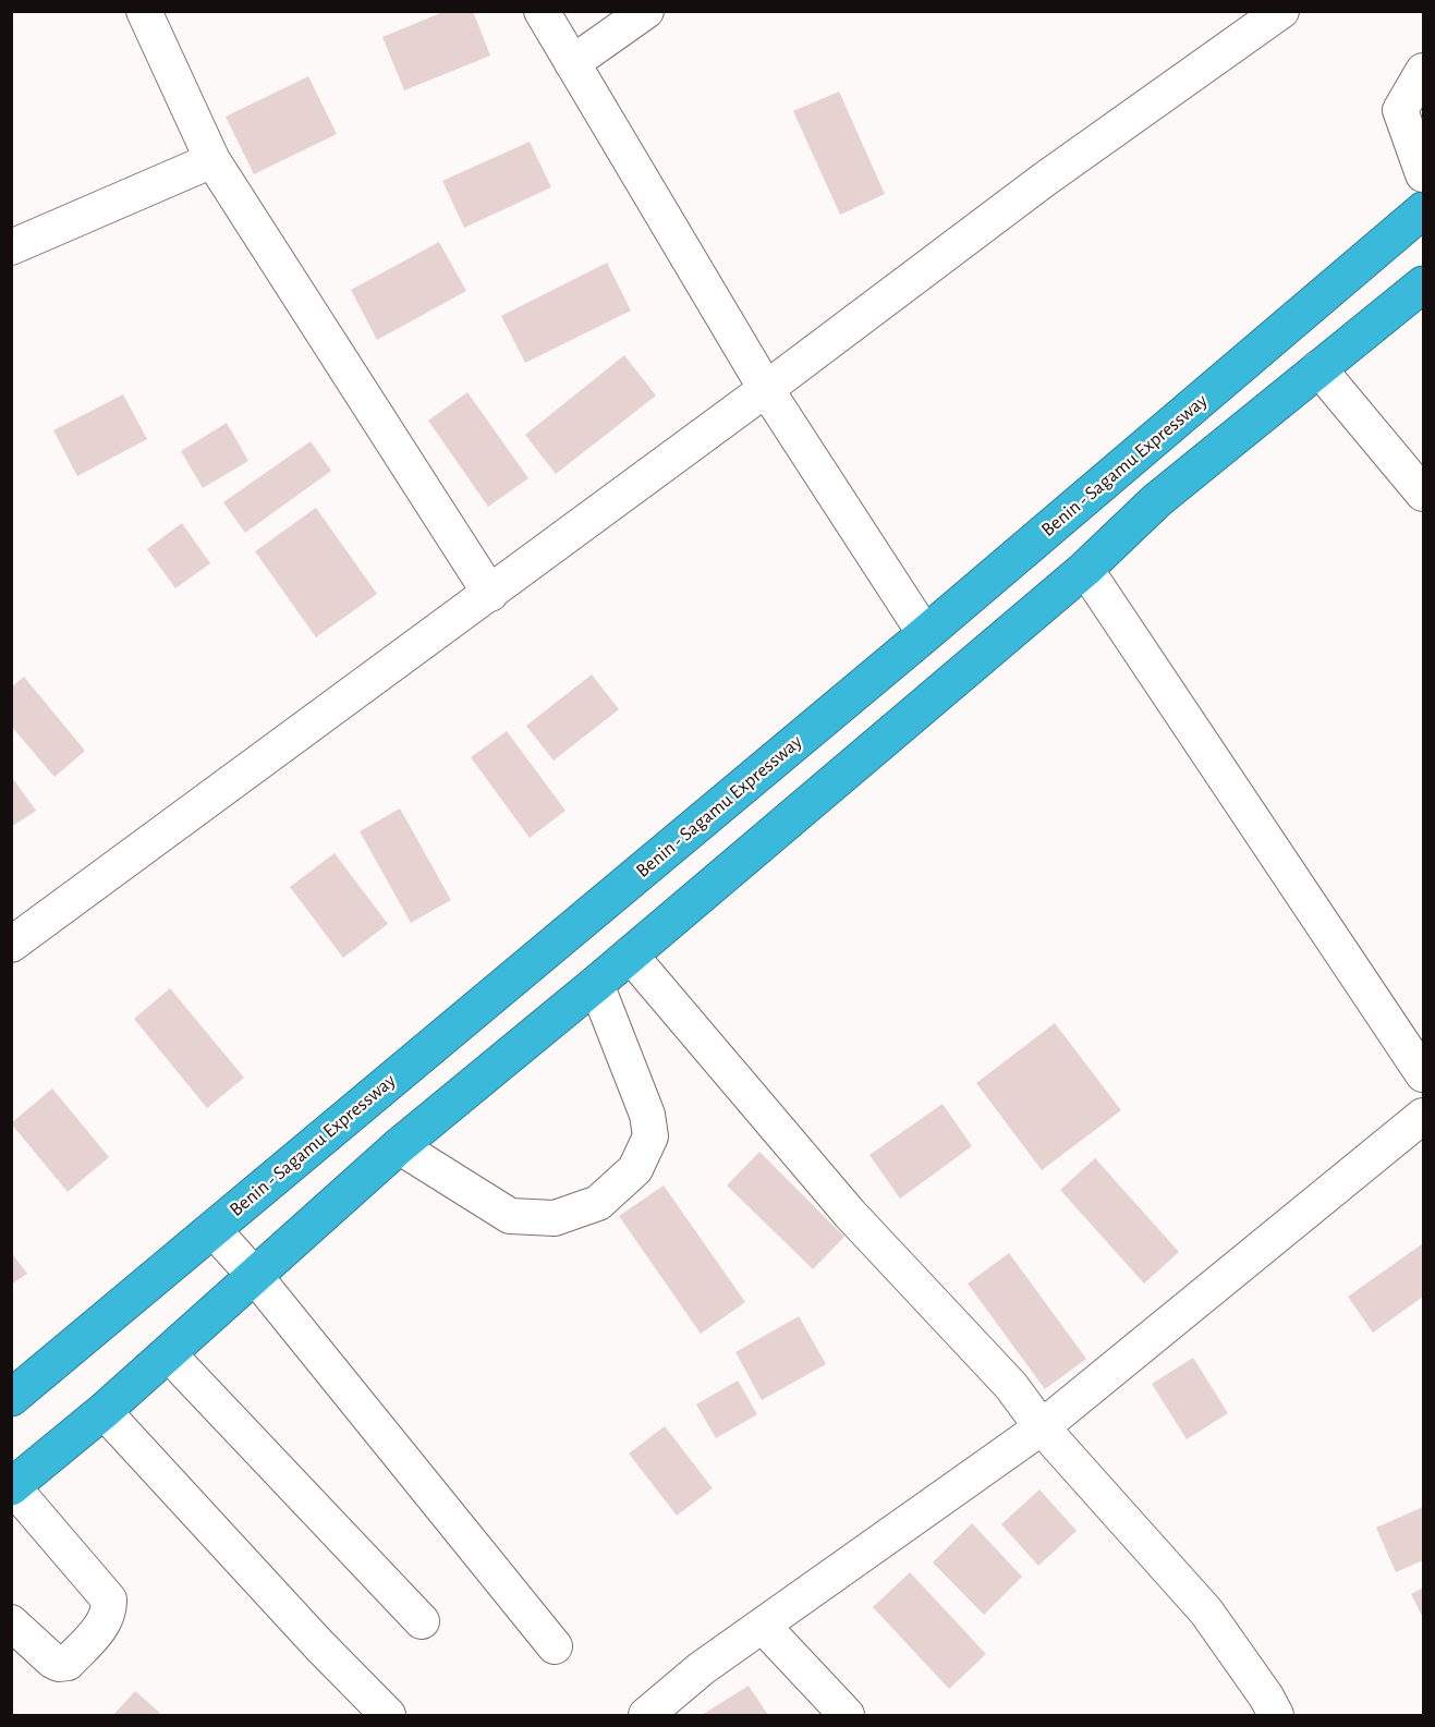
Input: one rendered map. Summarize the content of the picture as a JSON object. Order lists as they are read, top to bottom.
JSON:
{
  "streets": {
    "highway": ["Benin - Sagamu Expressway"]
  }
}
